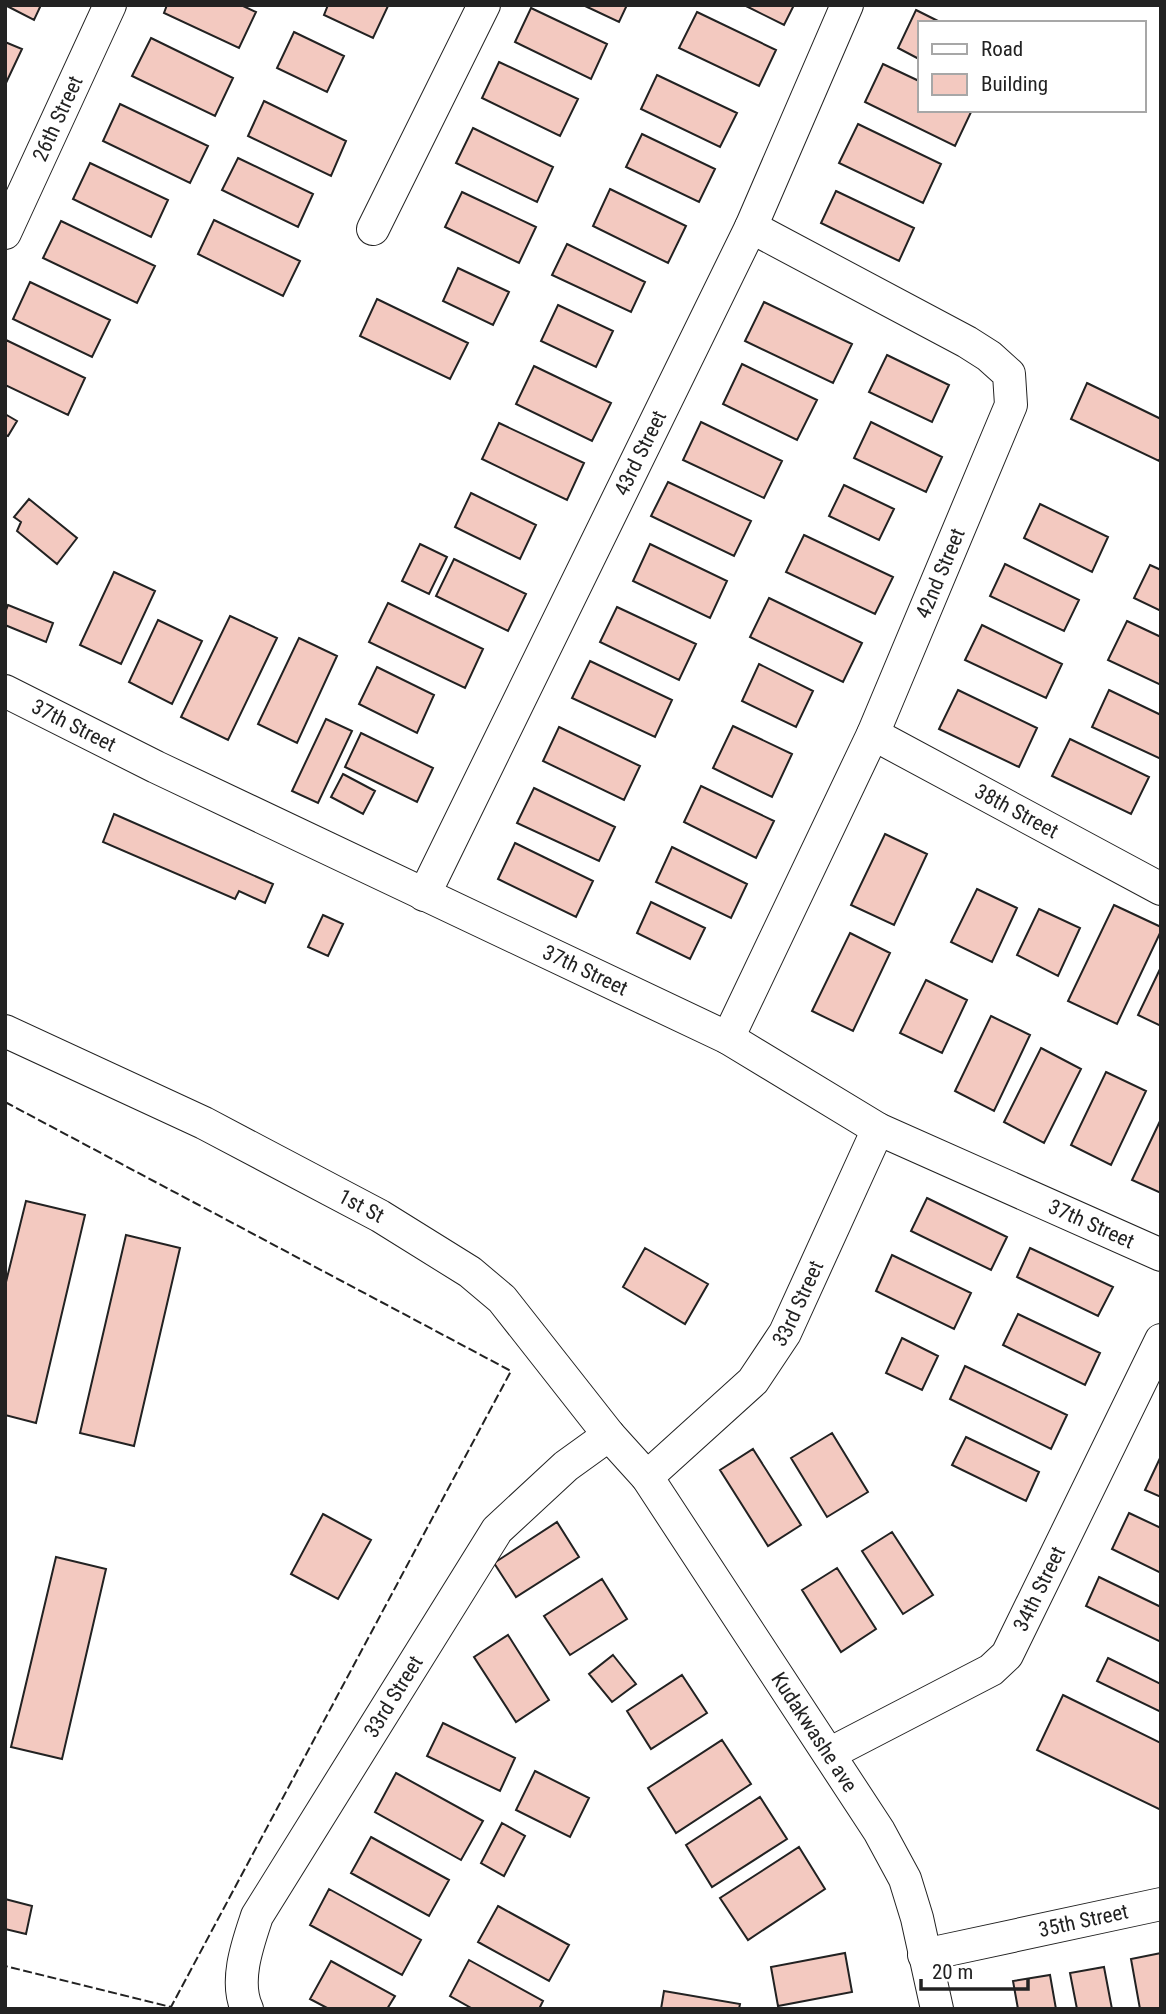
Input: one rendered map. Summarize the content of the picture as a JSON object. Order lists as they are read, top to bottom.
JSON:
{
  "streets": {
    "street": [
      "26th Street",
      "43rd Street",
      "42nd Street",
      "37th Street",
      "38th Street",
      "1st St",
      "33rd Street",
      "34th Street",
      "Kudakwashe ave",
      "35th Street"
    ]
  },
  "crossings": [
    ["43rd Street", "42nd Street"],
    ["43rd Street", "37th Street"],
    ["42nd Street", "37th Street"],
    ["42nd Street", "38th Street"],
    ["37th Street", "33rd Street"],
    ["1st St", "33rd Street"],
    ["1st St", "Kudakwashe ave"],
    ["33rd Street", "Kudakwashe ave"],
    ["34th Street", "Kudakwashe ave"],
    ["Kudakwashe ave", "35th Street"]
  ],
  "legend": ["Road", "Building"],
  "scale_bar": "20 m"
}
